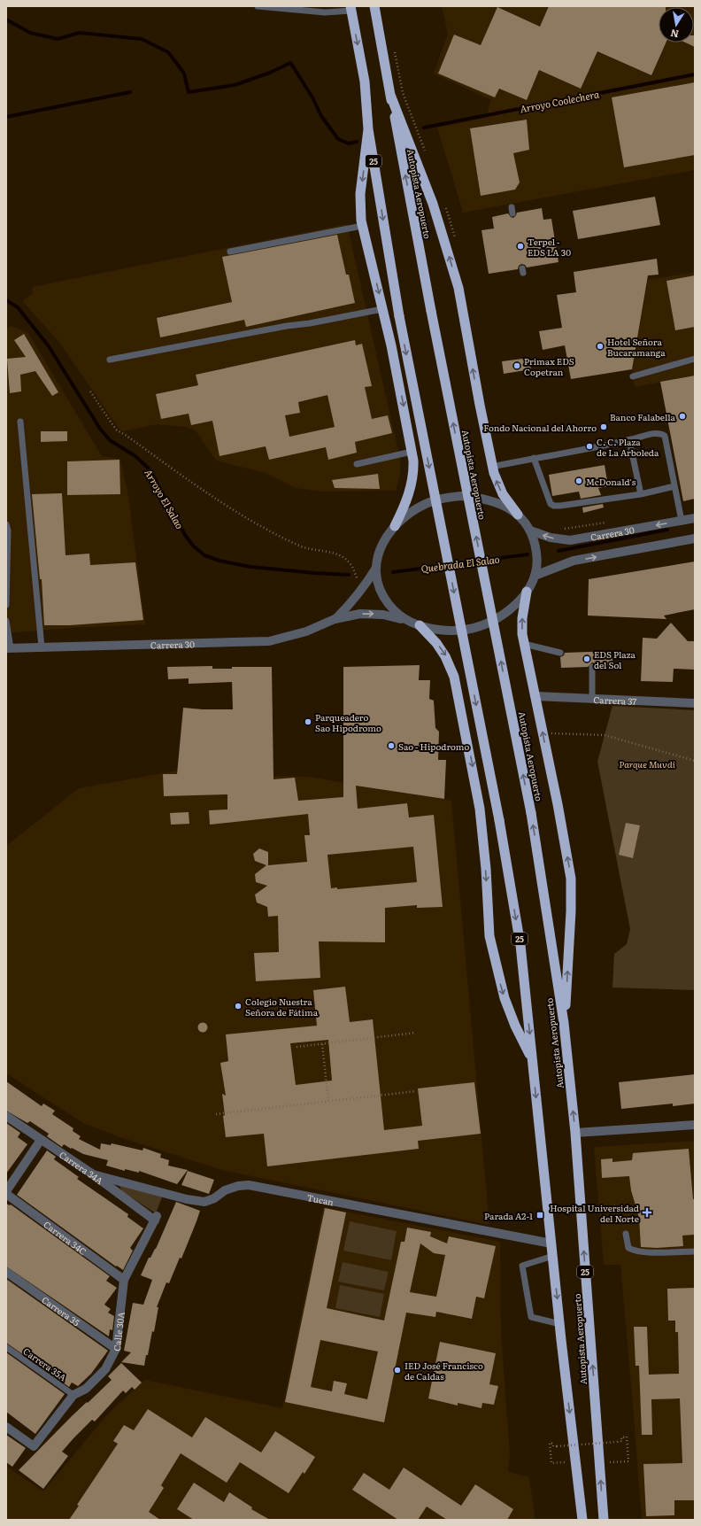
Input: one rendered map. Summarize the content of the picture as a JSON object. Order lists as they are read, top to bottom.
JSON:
{
  "streets": {
    "highway": ["25", "Autopista Aeropuerto"],
    "street": [
      "Carrera 30",
      "Carrera 37",
      "Carrera 34A",
      "Tucan",
      "Carrera 34C",
      "Carrera 35",
      "Calle 30A"
    ],
    "lane": ["Carrera 35A"]
  },
  "crossings": [
    ["Autopista Aeropuerto", "Tucan"],
    ["Carrera 34A", "Tucan"],
    ["Carrera 34A", "Calle 30A"],
    ["Carrera 34C", "Calle 30A"],
    ["Carrera 35", "Calle 30A"],
    ["Calle 30A", "Carrera 35A"]
  ],
  "water": ["Arroyo Coolechera", "Arroyo El Salao", "Quebrada El Salao"],
  "parks": ["Parque Muvdi"],
  "places": {
    "other": [
      "Terpel - EDS LA 30",
      "Hotel Señora Bucaramanga",
      "Primax EDS Copetran",
      "Banco Falabella",
      "Fondo Nacional del Ahorro",
      "C. C. Plaza de La Arboleda",
      "McDonald's",
      "EDS Plaza del Sol",
      "Parqueadero Sao Hipodromo",
      "Sao - Hipodromo",
      "Colegio Nuestra Señora de Fátima",
      "IED José Francisco de Caldas"
    ],
    "health": ["Hospital Universidad del Norte"],
    "transit": ["Parada A2-1"]
  },
  "north": "bottom"
}
